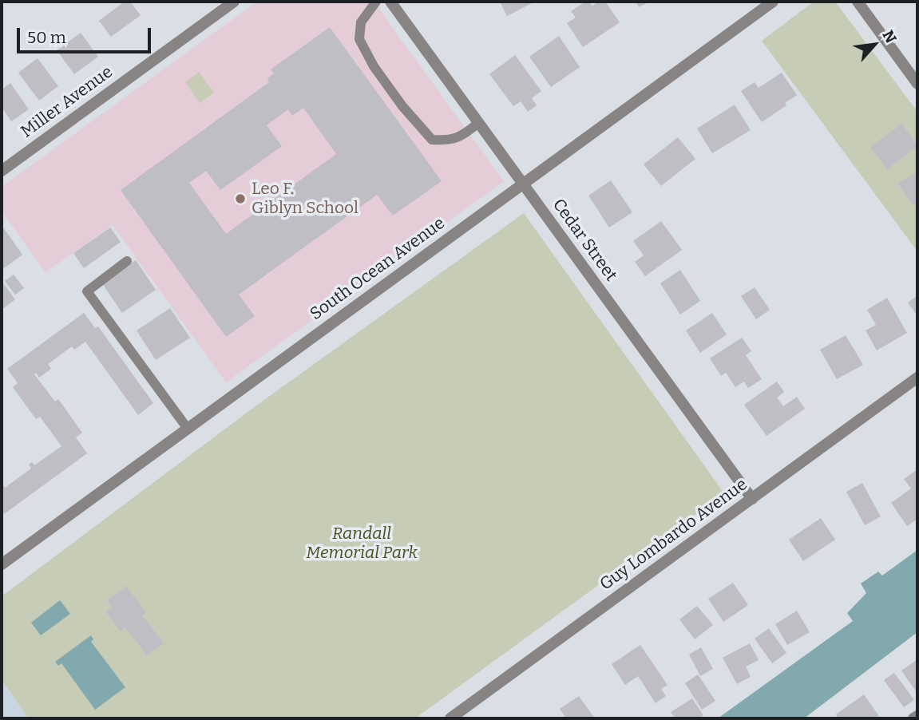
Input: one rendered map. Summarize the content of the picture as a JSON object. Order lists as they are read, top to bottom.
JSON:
{
  "streets": {
    "street": [
      "Miller Avenue",
      "Cedar Street",
      "South Ocean Avenue",
      "Guy Lombardo Avenue"
    ]
  },
  "crossings": [
    ["Cedar Street", "South Ocean Avenue"],
    ["Cedar Street", "Guy Lombardo Avenue"]
  ],
  "parks": ["Randall Memorial Park"],
  "places": ["Leo F. Giblyn School"],
  "scale_bar": "50 m",
  "north": "top right"
}
